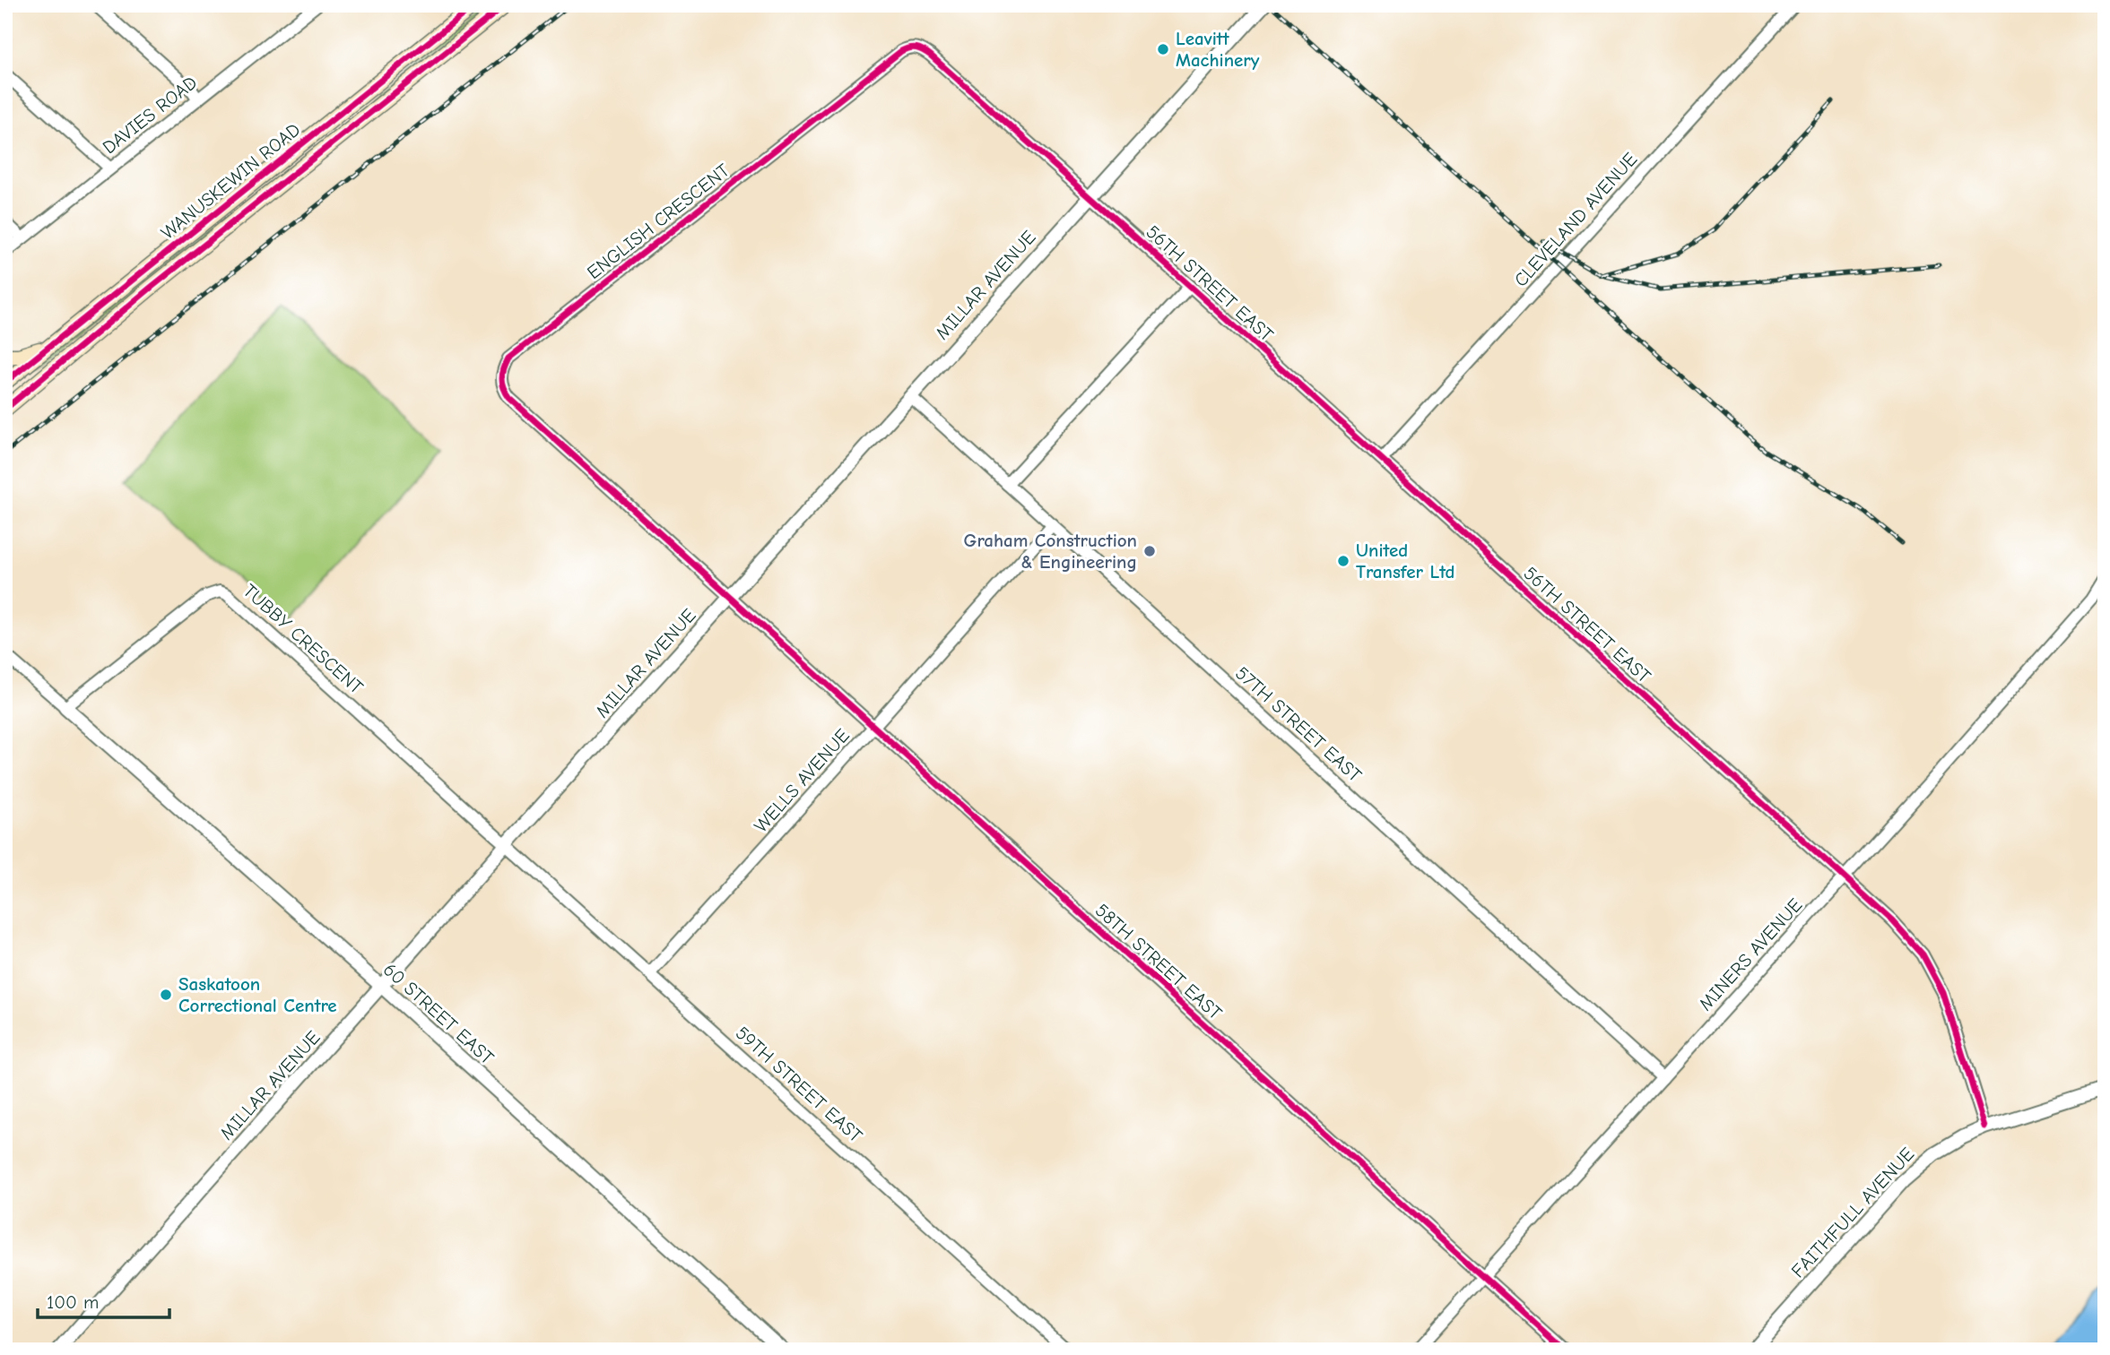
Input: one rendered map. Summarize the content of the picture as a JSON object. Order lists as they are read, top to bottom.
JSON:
{
  "streets": {
    "main road": ["WANUSKEWIN ROAD"],
    "street": [
      "DAVIES ROAD",
      "CLEVELAND AVENUE",
      "ENGLISH CRESCENT",
      "56TH STREET EAST",
      "MILLAR AVENUE",
      "TUBBY CRESCENT",
      "57TH STREET EAST",
      "WELLS AVENUE",
      "MINERS AVENUE",
      "58TH STREET EAST",
      "60 STREET EAST",
      "59TH STREET EAST",
      "FAITHFULL AVENUE"
    ]
  },
  "crossings": [
    ["CLEVELAND AVENUE", "56TH STREET EAST"],
    ["ENGLISH CRESCENT", "56TH STREET EAST"],
    ["ENGLISH CRESCENT", "MILLAR AVENUE"],
    ["ENGLISH CRESCENT", "58TH STREET EAST"],
    ["56TH STREET EAST", "MILLAR AVENUE"],
    ["56TH STREET EAST", "MINERS AVENUE"],
    ["56TH STREET EAST", "FAITHFULL AVENUE"],
    ["MILLAR AVENUE", "TUBBY CRESCENT"],
    ["MILLAR AVENUE", "57TH STREET EAST"],
    ["MILLAR AVENUE", "58TH STREET EAST"],
    ["MILLAR AVENUE", "60 STREET EAST"],
    ["MILLAR AVENUE", "59TH STREET EAST"],
    ["TUBBY CRESCENT", "60 STREET EAST"],
    ["TUBBY CRESCENT", "59TH STREET EAST"],
    ["57TH STREET EAST", "WELLS AVENUE"],
    ["57TH STREET EAST", "MINERS AVENUE"],
    ["WELLS AVENUE", "58TH STREET EAST"],
    ["WELLS AVENUE", "59TH STREET EAST"],
    ["MINERS AVENUE", "58TH STREET EAST"]
  ],
  "places": [
    "Leavitt Machinery",
    "Graham Construction & Engineering",
    "United Transfer Ltd",
    "Saskatoon Correctional Centre"
  ],
  "scale_bar": "100 m"
}
